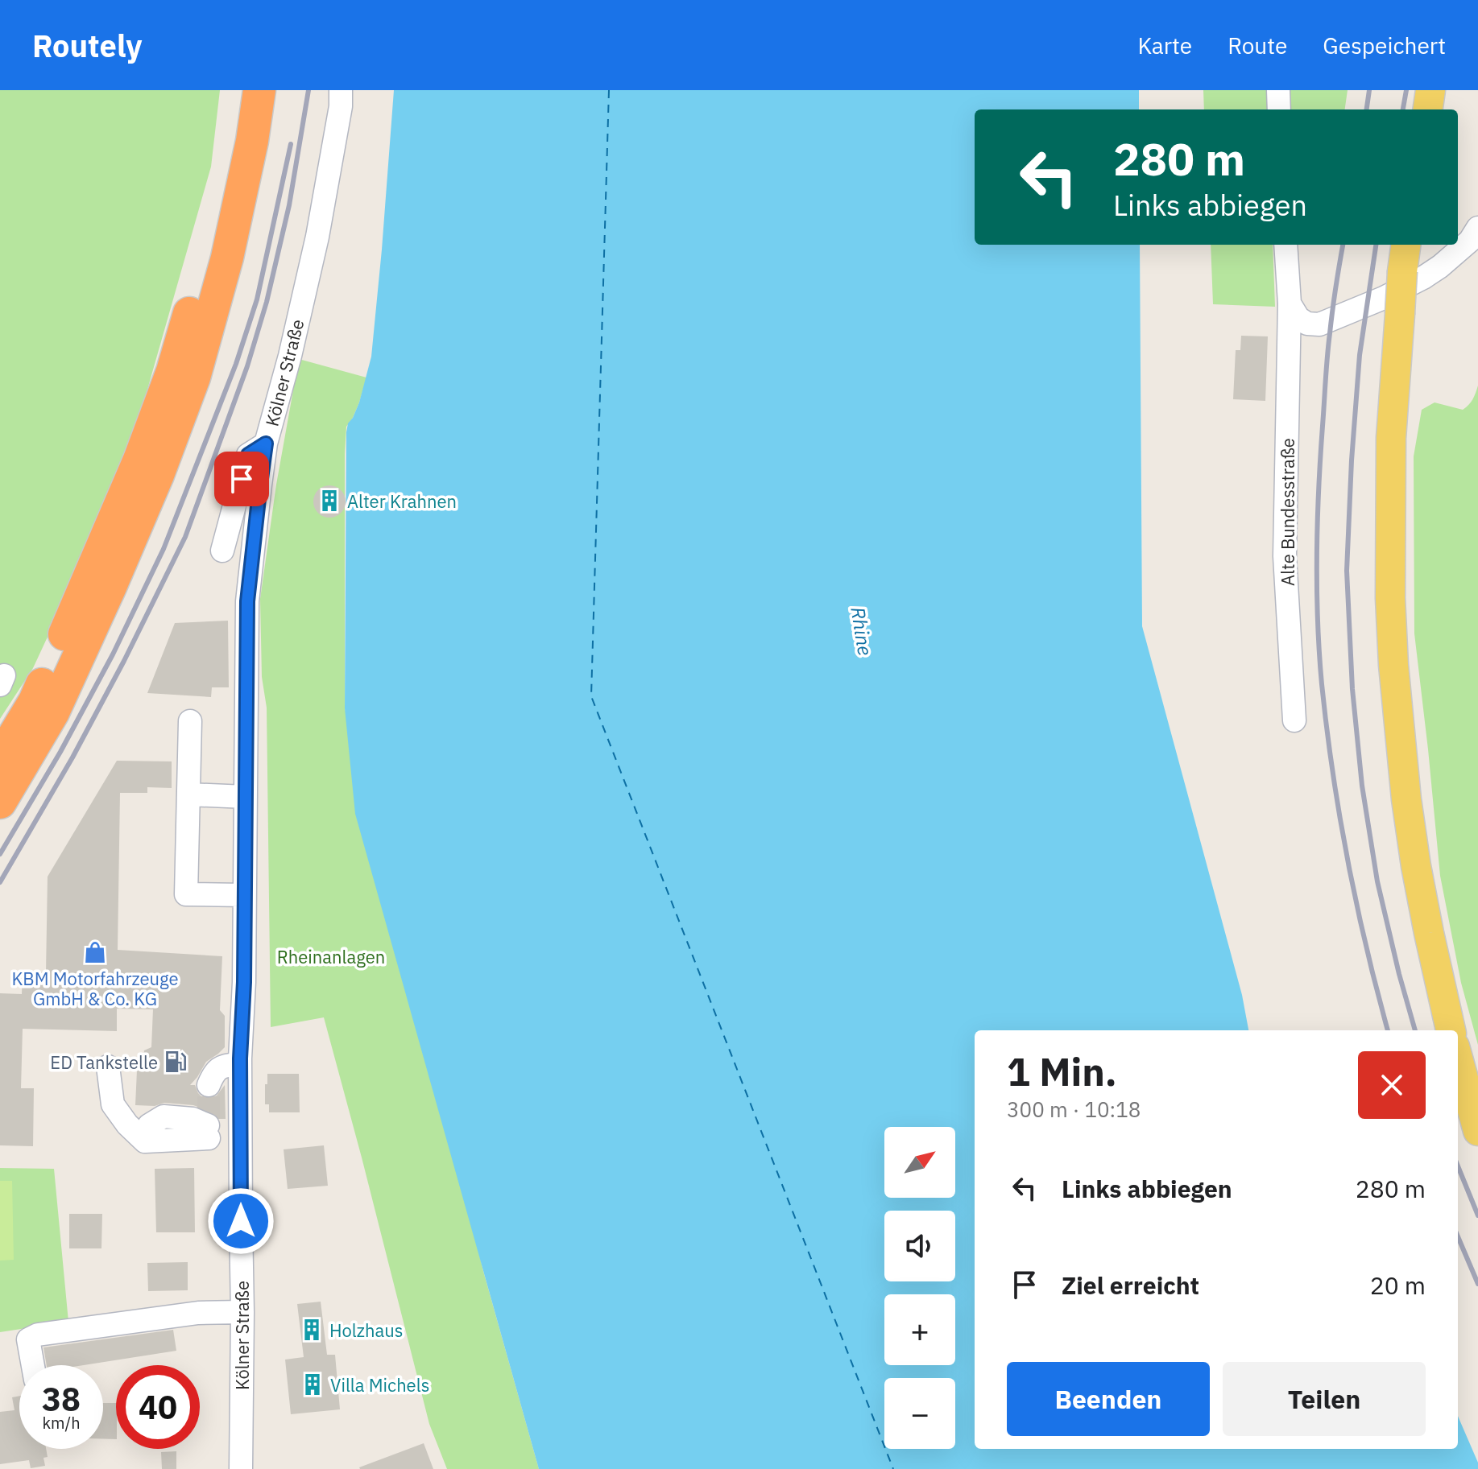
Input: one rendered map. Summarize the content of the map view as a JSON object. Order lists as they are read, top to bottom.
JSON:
{
  "streets": {
    "street": ["Kölner Straße", "Alte Bundesstraße"]
  },
  "water": ["Rhine"],
  "parks": ["Rheinanlagen"],
  "places": {
    "building": ["Alter Krahnen", "Holzhaus", "Villa Michels"],
    "shop": ["KBM Motorfahrzeuge GmbH & Co. KG"],
    "fuel station": ["ED Tankstelle"]
  },
  "north": "top right",
  "page": {
    "header": "Routely",
    "nav": ["Karte", "Route", "Gespeichert"],
    "turn": ["280 m", "Links abbiegen"],
    "heading": ["1 Min.", "300 m · 10:18"],
    "map_buttons": ["+", "−"],
    "list": [
      {
        "name": "Links abbiegen",
        "value": "280 m"
      },
      {
        "name": "Ziel erreicht",
        "value": "20 m"
      }
    ],
    "buttons": ["Beenden", "Teilen"],
    "speed": "38 km/h",
    "limit": "40"
  }
}
